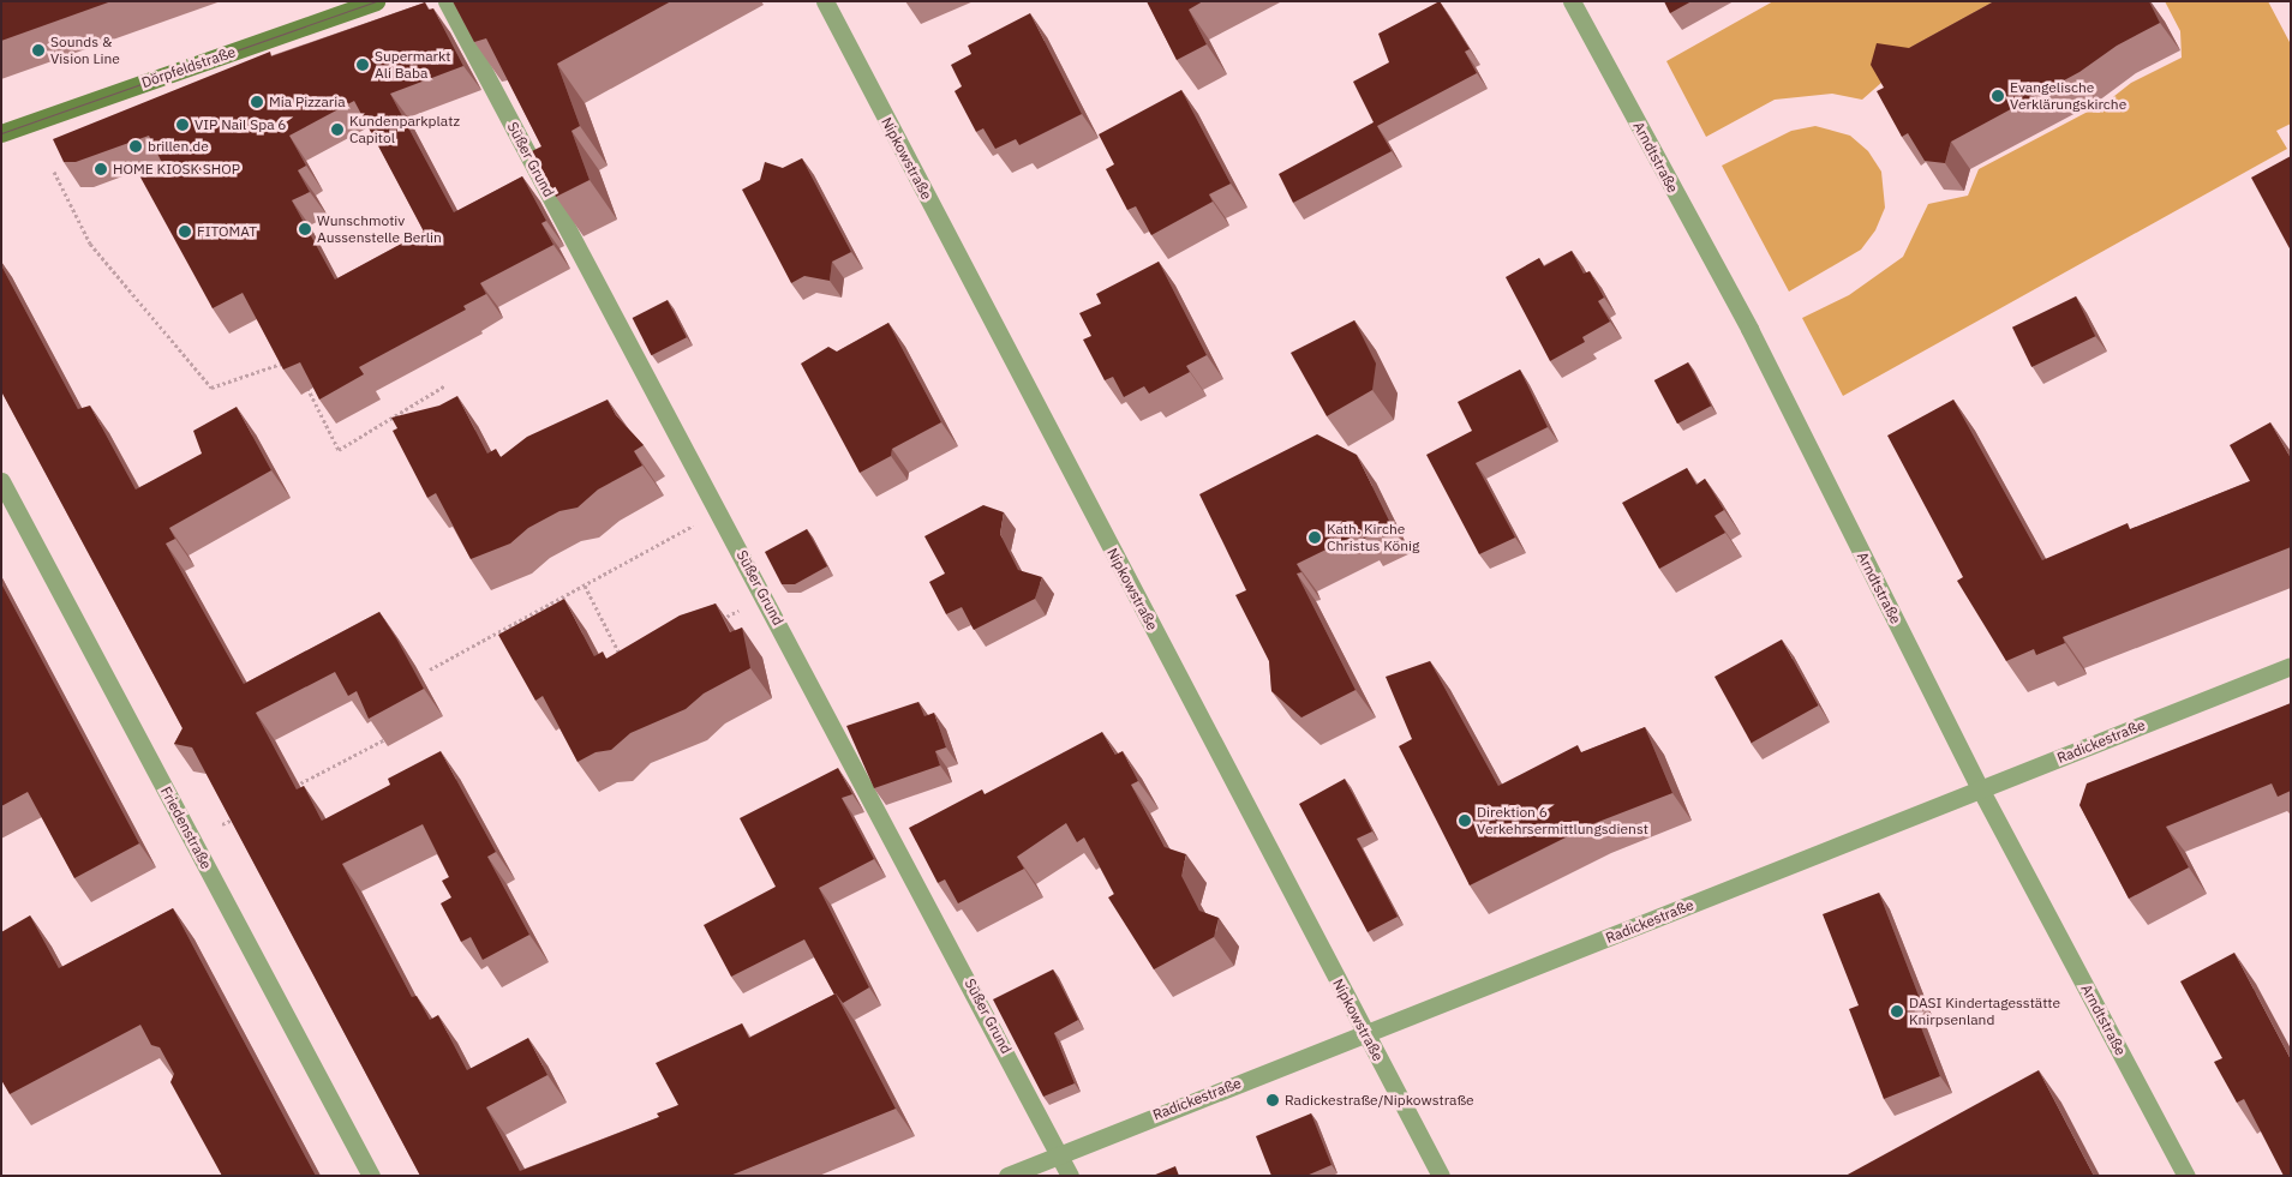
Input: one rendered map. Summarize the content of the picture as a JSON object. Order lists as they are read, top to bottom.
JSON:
{
  "streets": {
    "street": [
      "Dörpfeldstraße",
      "Arndtstraße",
      "Nipkowstraße",
      "Süßer Grund",
      "Radickestraße",
      "Friedenstraße"
    ]
  },
  "crossings": [
    ["Arndtstraße", "Radickestraße"],
    ["Nipkowstraße", "Radickestraße"],
    ["Süßer Grund", "Radickestraße"]
  ],
  "places": [
    "Sounds & Vision Line",
    "Supermarkt Ali Baba",
    "Evangelische Verklärungskirche",
    "Mia Pizzaria",
    "VIP Nail Spa 6",
    "Kundenparkplatz Capitol",
    "brillen.de",
    "HOME KIOSK SHOP",
    "Wunschmotiv Aussenstelle Berlin",
    "FITOMAT",
    "Kath. Kirche Christus König",
    "Direktion 6 Verkehrsermittlungsdienst",
    "DASI Kindertagesstätte Knirpsenland",
    "Radickestraße/Nipkowstraße"
  ]
}
